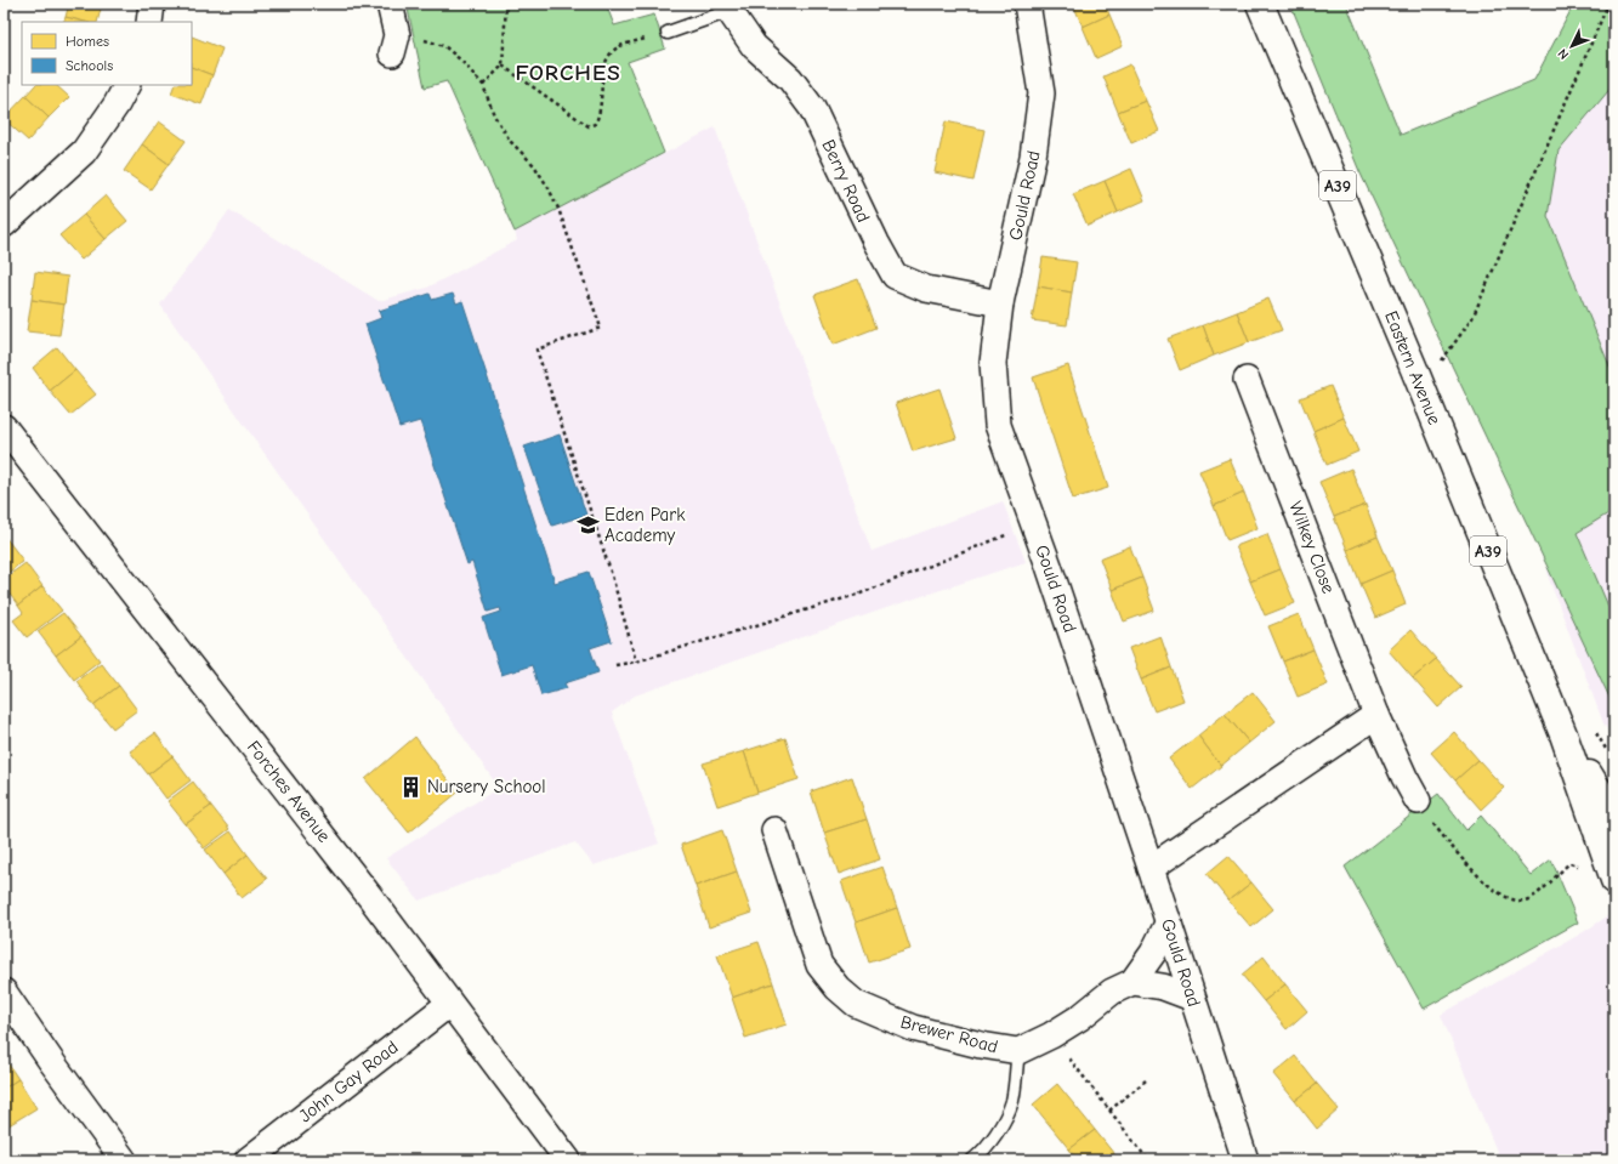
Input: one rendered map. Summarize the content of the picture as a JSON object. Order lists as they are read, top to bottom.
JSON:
{
  "streets": {
    "main road": ["A39", "Eastern Avenue"],
    "street": [
      "Berry Road",
      "Gould Road",
      "Wilkey Close",
      "Forches Avenue",
      "Brewer Road",
      "John Gay Road"
    ]
  },
  "crossings": [
    ["Berry Road", "Gould Road"],
    ["Gould Road", "Brewer Road"],
    ["Forches Avenue", "John Gay Road"]
  ],
  "districts": ["FORCHES"],
  "places": {
    "school or university": ["Eden Park Academy"],
    "building": ["Nursery School"]
  },
  "legend": ["Homes", "Schools"],
  "north": "bottom left"
}
